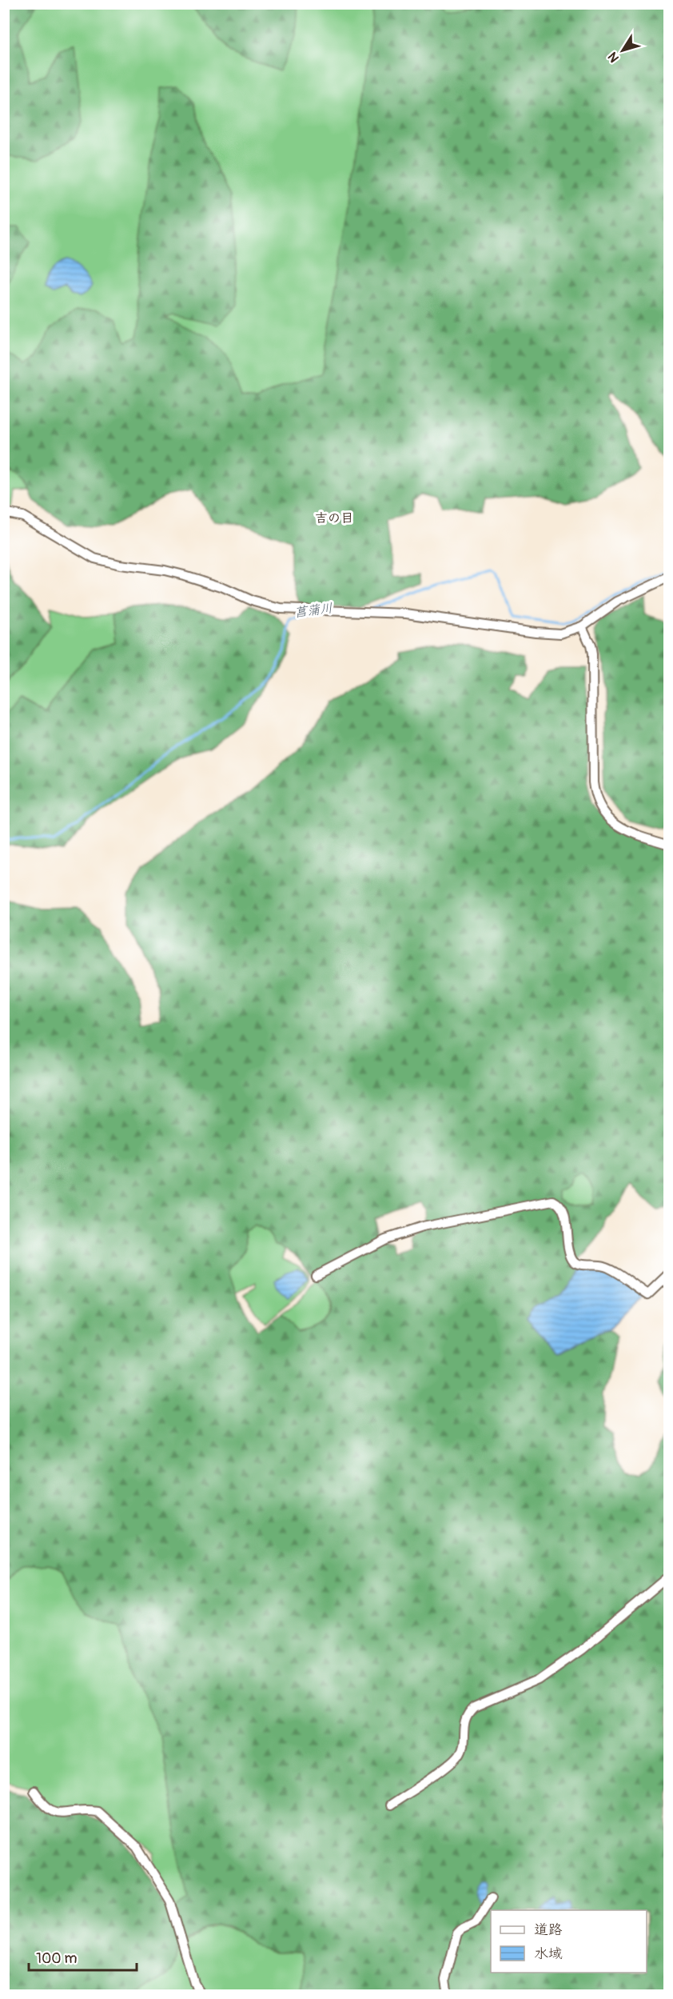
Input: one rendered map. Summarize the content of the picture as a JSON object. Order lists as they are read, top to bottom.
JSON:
{
  "districts": ["吉の目"],
  "water": ["菖蒲川"],
  "legend": ["道路", "水域"],
  "scale_bar": "100 m",
  "north": "bottom left"
}
